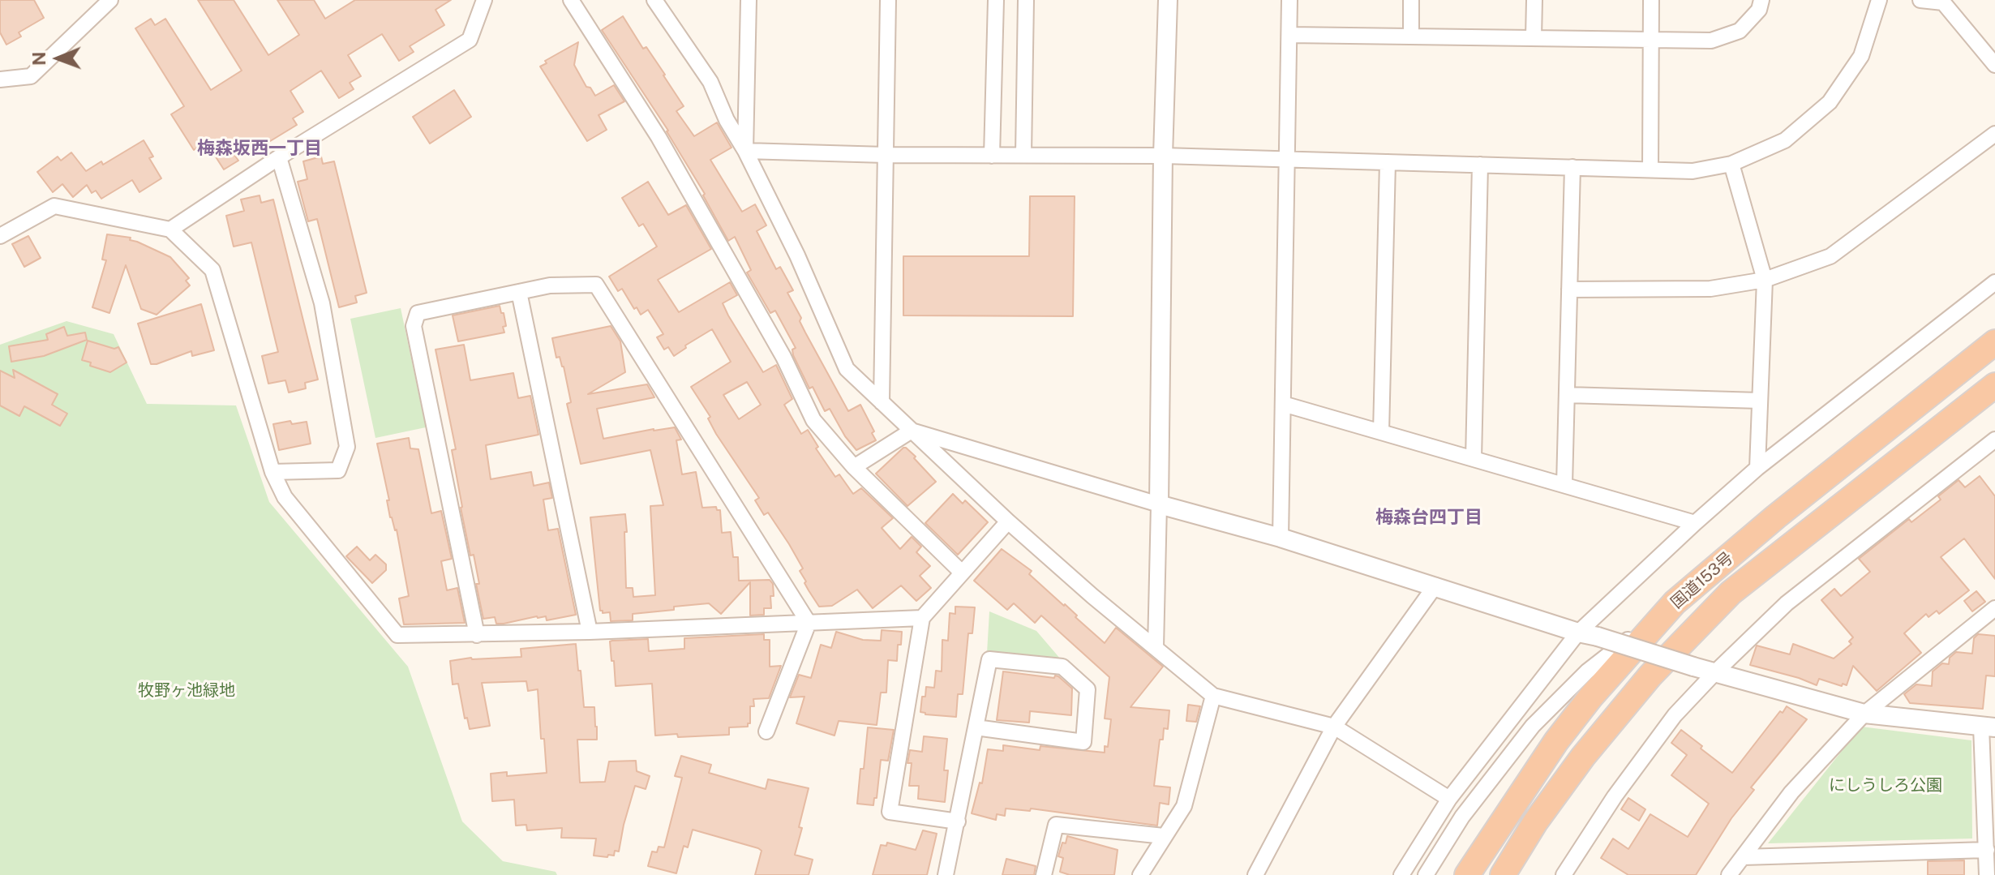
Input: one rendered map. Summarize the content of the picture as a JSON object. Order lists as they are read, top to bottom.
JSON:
{
  "streets": {
    "highway": ["国道153号"]
  },
  "districts": ["梅森坂西一丁目", "梅森台四丁目"],
  "parks": ["牧野ヶ池緑地", "にしうしろ公園"],
  "north": "left"
}
